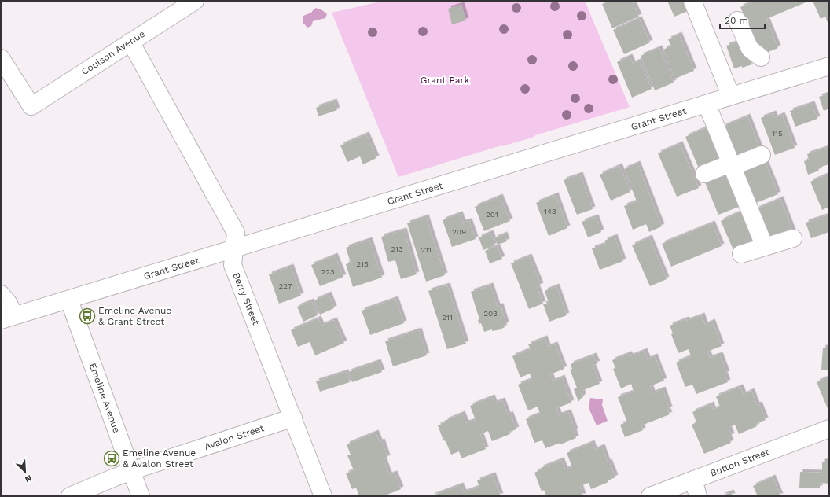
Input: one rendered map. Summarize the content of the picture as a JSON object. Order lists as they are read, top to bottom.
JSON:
{
  "streets": {
    "street": [
      "Coulson Avenue",
      "Grant Street",
      "Berry Street",
      "Emeline Avenue",
      "Avalon Street",
      "Button Street"
    ]
  },
  "crossings": [
    ["Coulson Avenue", "Berry Street"],
    ["Grant Street", "Berry Street"],
    ["Grant Street", "Emeline Avenue"],
    ["Berry Street", "Avalon Street"],
    ["Emeline Avenue", "Avalon Street"]
  ],
  "parks": ["Grant Park"],
  "places": {
    "bus stop": ["Emeline Avenue & Grant Street", "Emeline Avenue & Avalon Street"]
  },
  "house_numbers": [
    "115",
    "143",
    "201",
    "209",
    "213",
    "211",
    "215",
    "223",
    "227",
    "203",
    "211"
  ],
  "scale_bar": "20 m",
  "north": "bottom right"
}
